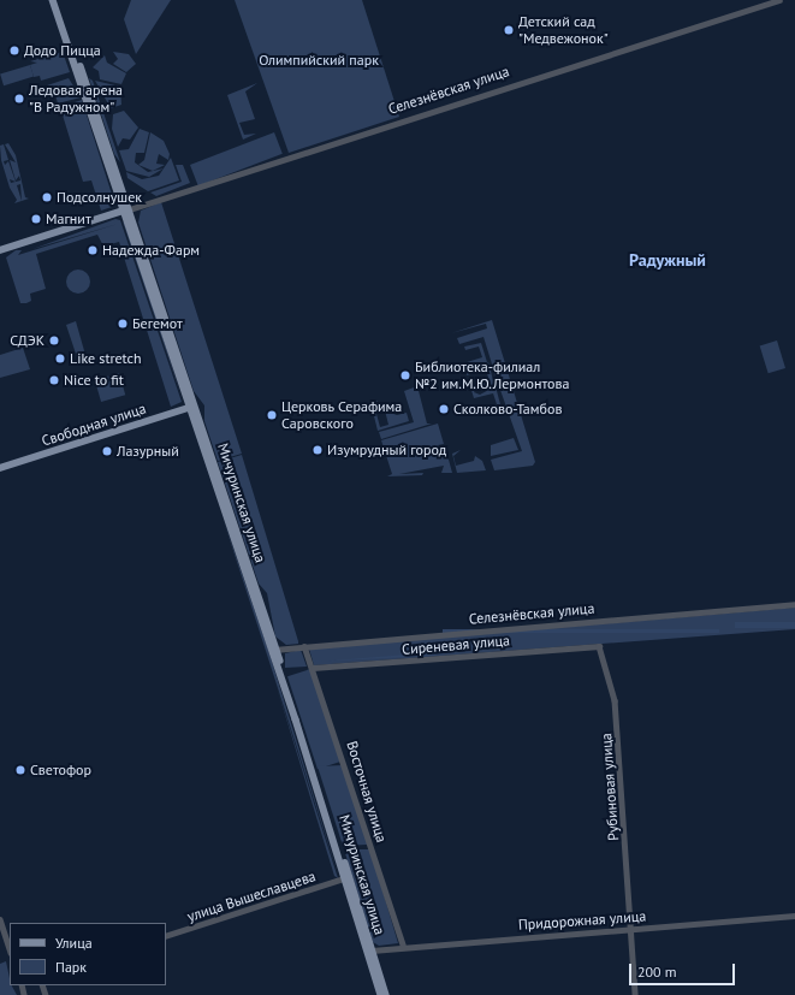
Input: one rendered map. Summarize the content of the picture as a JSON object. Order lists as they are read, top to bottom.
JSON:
{
  "streets": {
    "main road": ["Свободная улица", "Мичуринская улица"],
    "street": [
      "Селезнёвская улица",
      "Сиреневая улица",
      "Рубиновая улица",
      "Восточная улица",
      "улица Вышеславцева",
      "Придорожная улица"
    ]
  },
  "crossings": [
    ["Селезнёвская улица", "Мичуринская улица"],
    ["Селезнёвская улица", "Восточная улица"],
    ["Свободная улица", "Мичуринская улица"],
    ["Мичуринская улица", "улица Вышеславцева"],
    ["Мичуринская улица", "Придорожная улица"],
    ["Сиреневая улица", "Рубиновая улица"],
    ["Сиреневая улица", "Восточная улица"],
    ["Рубиновая улица", "Придорожная улица"],
    ["Восточная улица", "Придорожная улица"]
  ],
  "districts": ["Радужный"],
  "parks": ["Олимпийский парк"],
  "places": [
    "Детский сад \"Медвежонок\"",
    "Додо Пицца",
    "Ледовая арена \"В Радужном\"",
    "Подсолнушек",
    "Магнит",
    "Надежда-Фарм",
    "Бегемот",
    "СДЭК",
    "Like stretch",
    "Библиотека-филиал №2 им.М.Ю.Лермонтова",
    "Nice to fit",
    "Сколково-Тамбов",
    "Церковь Серафима Саровского",
    "Изумрудный город",
    "Лазурный",
    "Светофор"
  ],
  "legend": ["Улица", "Парк"],
  "scale_bar": "200 m"
}
